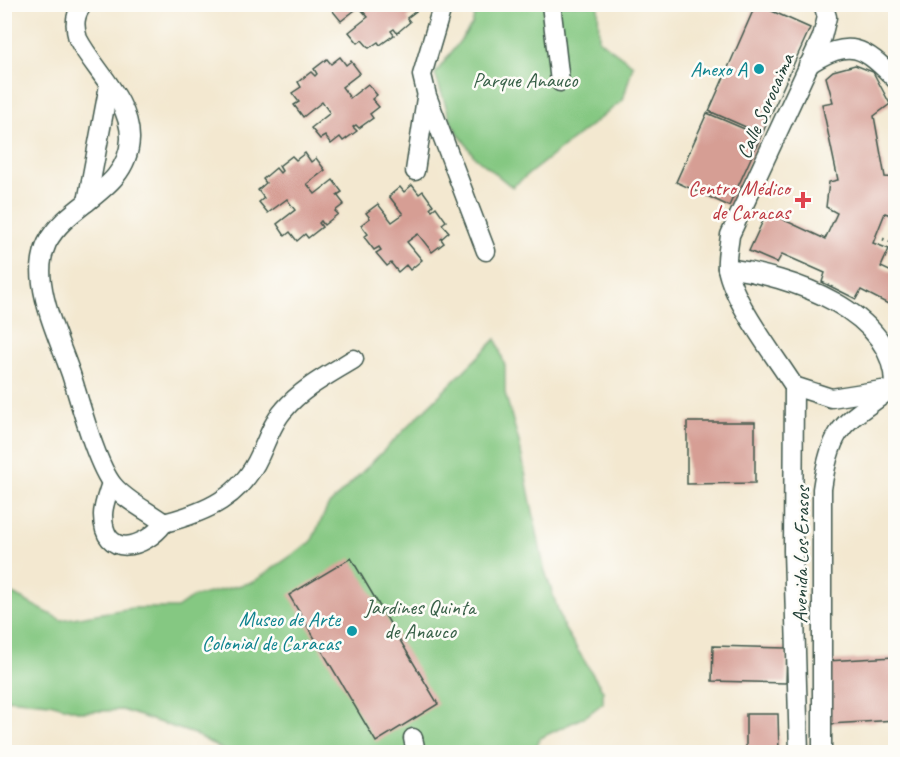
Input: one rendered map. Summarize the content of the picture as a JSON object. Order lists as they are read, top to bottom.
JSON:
{
  "streets": {
    "street": ["Calle Sorocaima", "Avenida Los Erasos"]
  },
  "crossings": [
    ["Calle Sorocaima", "Avenida Los Erasos"]
  ],
  "parks": ["Parque Anauco", "Jardines Quinta de Anauco"],
  "places": {
    "other": ["Anexo A", "Museo de Arte Colonial de Caracas"],
    "health": ["Centro Médico de Caracas"]
  }
}
